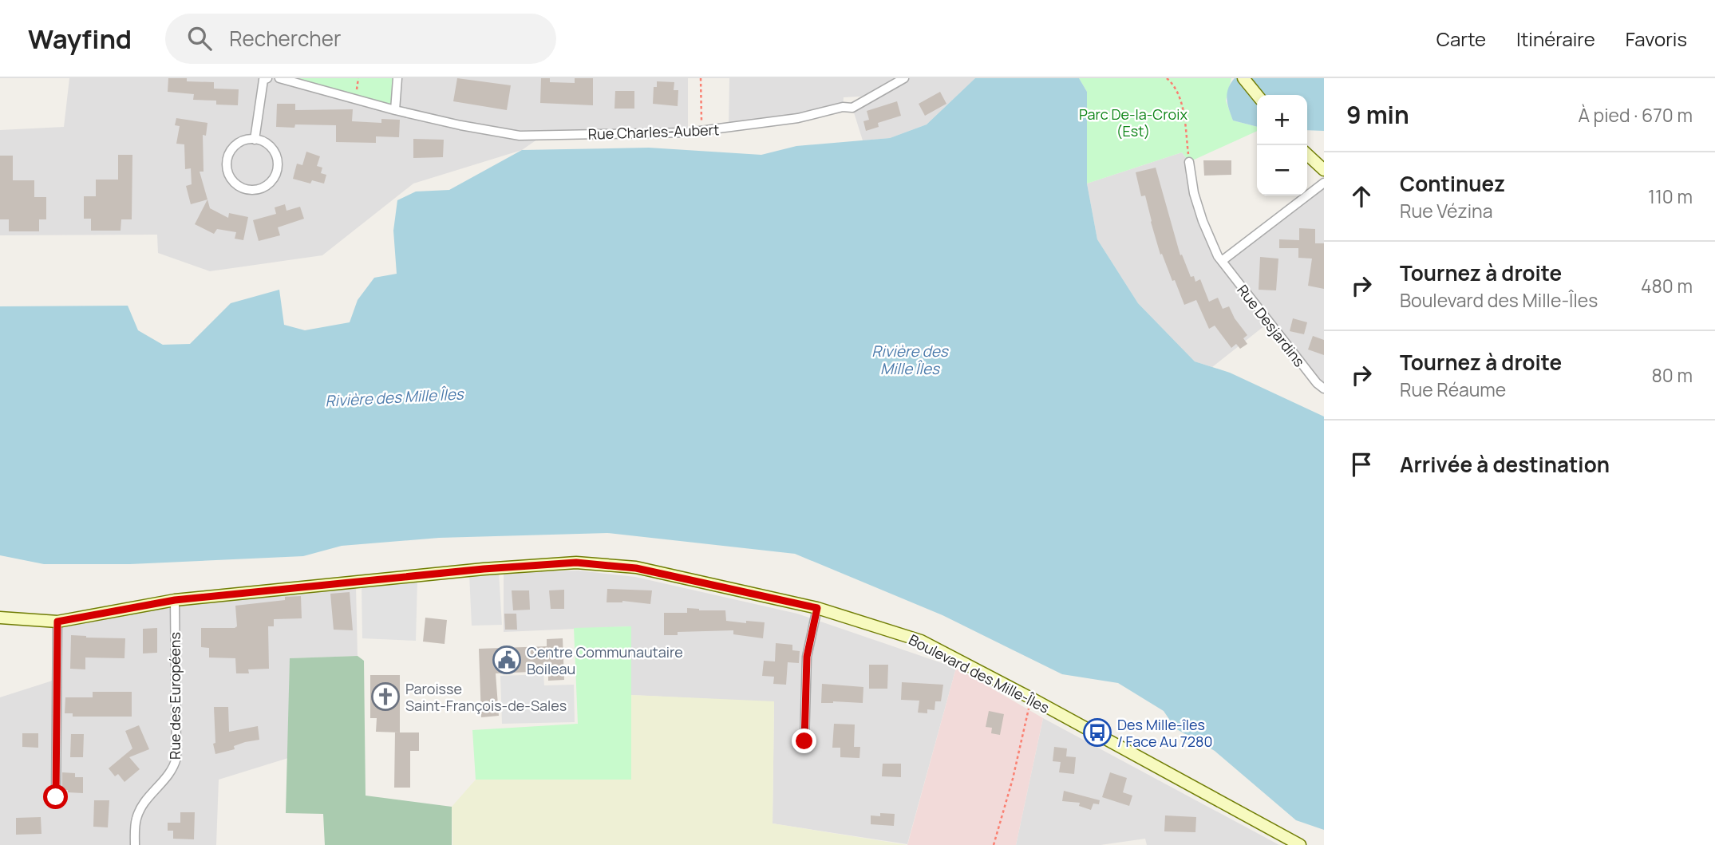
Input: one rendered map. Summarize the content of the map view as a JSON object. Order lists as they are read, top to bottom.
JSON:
{
  "streets": {
    "street": [
      "Rue Charles-Aubert",
      "Rue Desjardins",
      "Boulevard des Mille-Îles",
      "Rue des Européens"
    ]
  },
  "crossings": [
    ["Boulevard des Mille-Îles", "Rue des Européens"]
  ],
  "water": ["Rivière des Mille Îles"],
  "parks": ["Parc De-la-Croix (Est)"],
  "places": {
    "public building": ["Centre Communautaire Boileau"],
    "church": ["Paroisse Saint-François-de-Sales"],
    "bus stop": ["Des Mille-îles / Face Au 7280"]
  },
  "page": {
    "header": "Wayfind",
    "search": "Rechercher",
    "nav": ["Carte", "Itinéraire", "Favoris"],
    "heading": ["9 min", "À pied · 670 m"],
    "map_buttons": ["+", "−"],
    "list": [
      ["Continuez", "Rue Vézina", "110 m"],
      ["Tournez à droite", "Boulevard des Mille-Îles", "480 m"],
      ["Tournez à droite", "Rue Réaume", "80 m"],
      "Arrivée à destination"
    ]
  }
}
